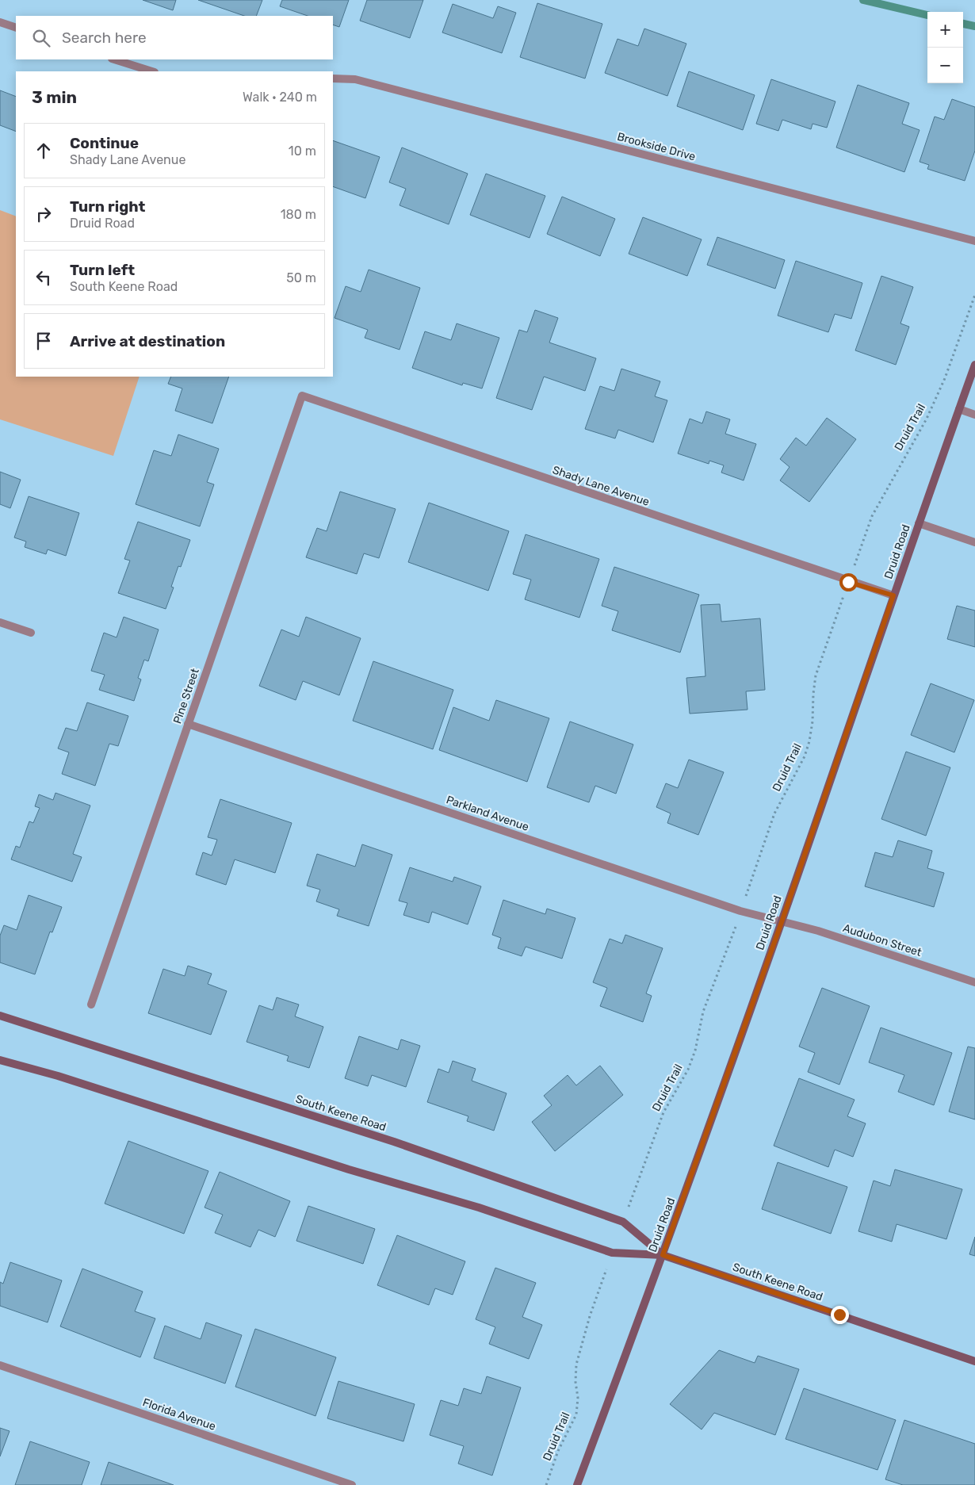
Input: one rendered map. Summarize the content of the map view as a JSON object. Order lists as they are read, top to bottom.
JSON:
{
  "streets": {
    "main road": ["Druid Road", "South Keene Road"],
    "street": [
      "Brookside Drive",
      "Shady Lane Avenue",
      "Pine Street",
      "Parkland Avenue",
      "Audubon Street",
      "Florida Avenue"
    ],
    "path": ["Druid Trail"]
  },
  "crossings": [
    ["Shady Lane Avenue", "Druid Road"],
    ["Shady Lane Avenue", "Pine Street"],
    ["Druid Road", "Parkland Avenue"],
    ["Druid Road", "Audubon Street"],
    ["Druid Road", "South Keene Road"],
    ["Pine Street", "Parkland Avenue"],
    ["Parkland Avenue", "Audubon Street"]
  ],
  "page": {
    "map_buttons": ["+", "−"],
    "search": "Search here",
    "heading": ["3 min", "Walk · 240 m"],
    "list": [
      ["Continue", "Shady Lane Avenue", "10 m"],
      ["Turn right", "Druid Road", "180 m"],
      ["Turn left", "South Keene Road", "50 m"],
      "Arrive at destination"
    ]
  }
}
